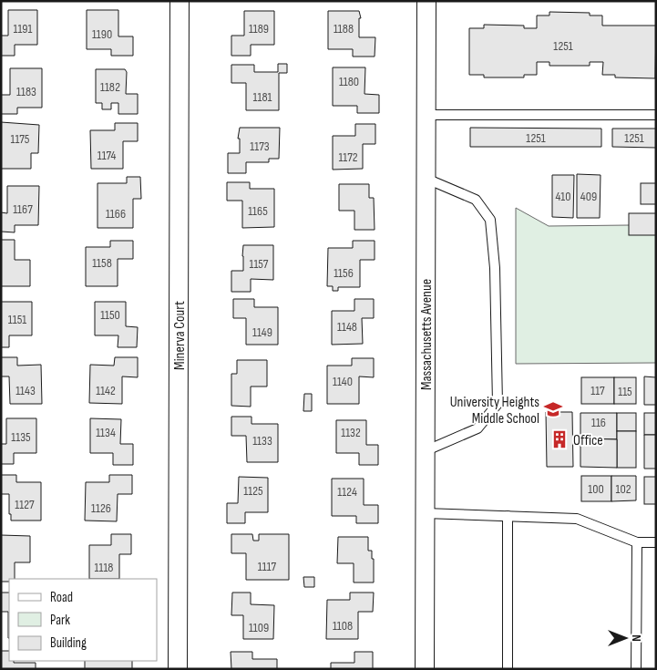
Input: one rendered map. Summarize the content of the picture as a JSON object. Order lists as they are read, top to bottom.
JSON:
{
  "streets": {
    "street": ["Massachusetts Avenue", "Minerva Court"]
  },
  "places": {
    "school or university": ["University Heights Middle School"],
    "building": ["Office"]
  },
  "house_numbers": [
    "1191",
    "1189",
    "1188",
    "1190",
    "1251",
    "1180",
    "1182",
    "1183",
    "1181",
    "1251",
    "1251",
    "1175",
    "1173",
    "1174",
    "1172",
    "410",
    "409",
    "1167",
    "1165",
    "1166",
    "1158",
    "1157",
    "1156",
    "1150",
    "1151",
    "1148",
    "1149",
    "1140",
    "1143",
    "1142",
    "117",
    "115",
    "116",
    "1134",
    "1132",
    "1135",
    "1133",
    "100",
    "102",
    "1125",
    "1124",
    "1127",
    "1126",
    "1117",
    "1118",
    "1108",
    "1109"
  ],
  "legend": ["Road", "Park", "Building"],
  "north": "right"
}
